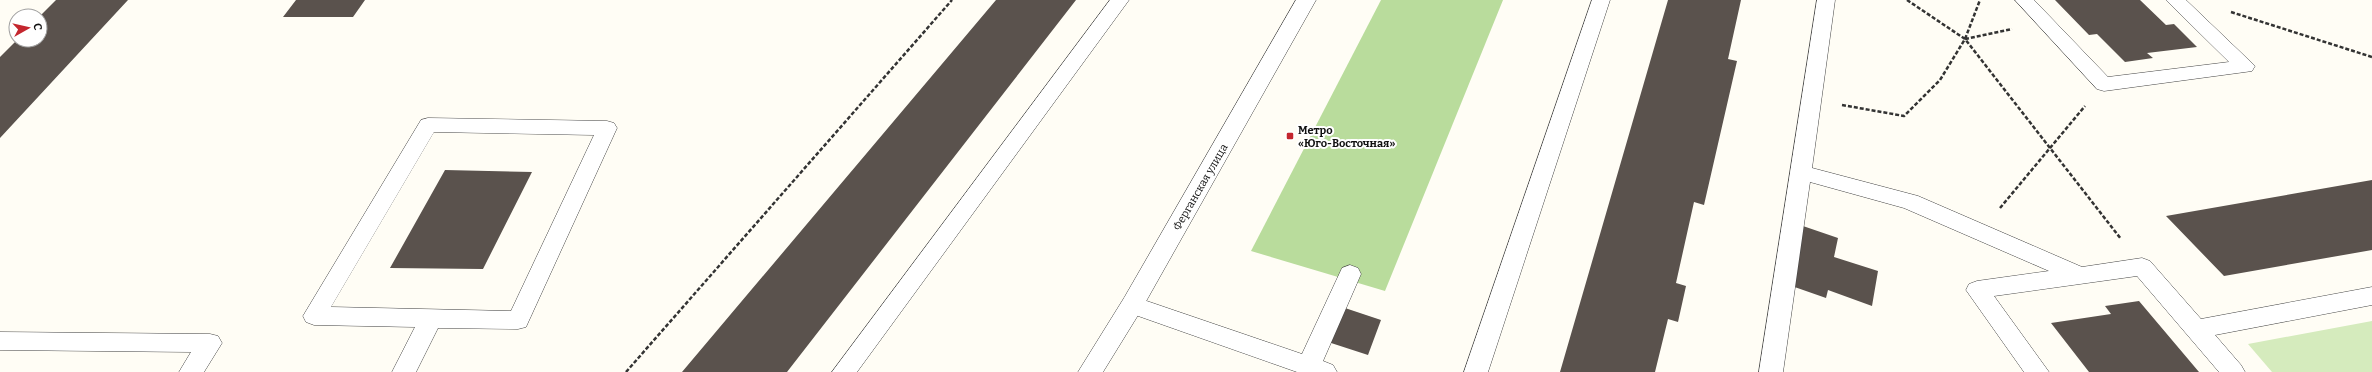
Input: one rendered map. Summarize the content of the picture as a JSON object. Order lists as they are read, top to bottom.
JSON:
{
  "streets": {
    "street": ["Ферганская улица"]
  },
  "places": {
    "transit": ["Метро «Юго-Восточная»"]
  },
  "north": "right"
}
